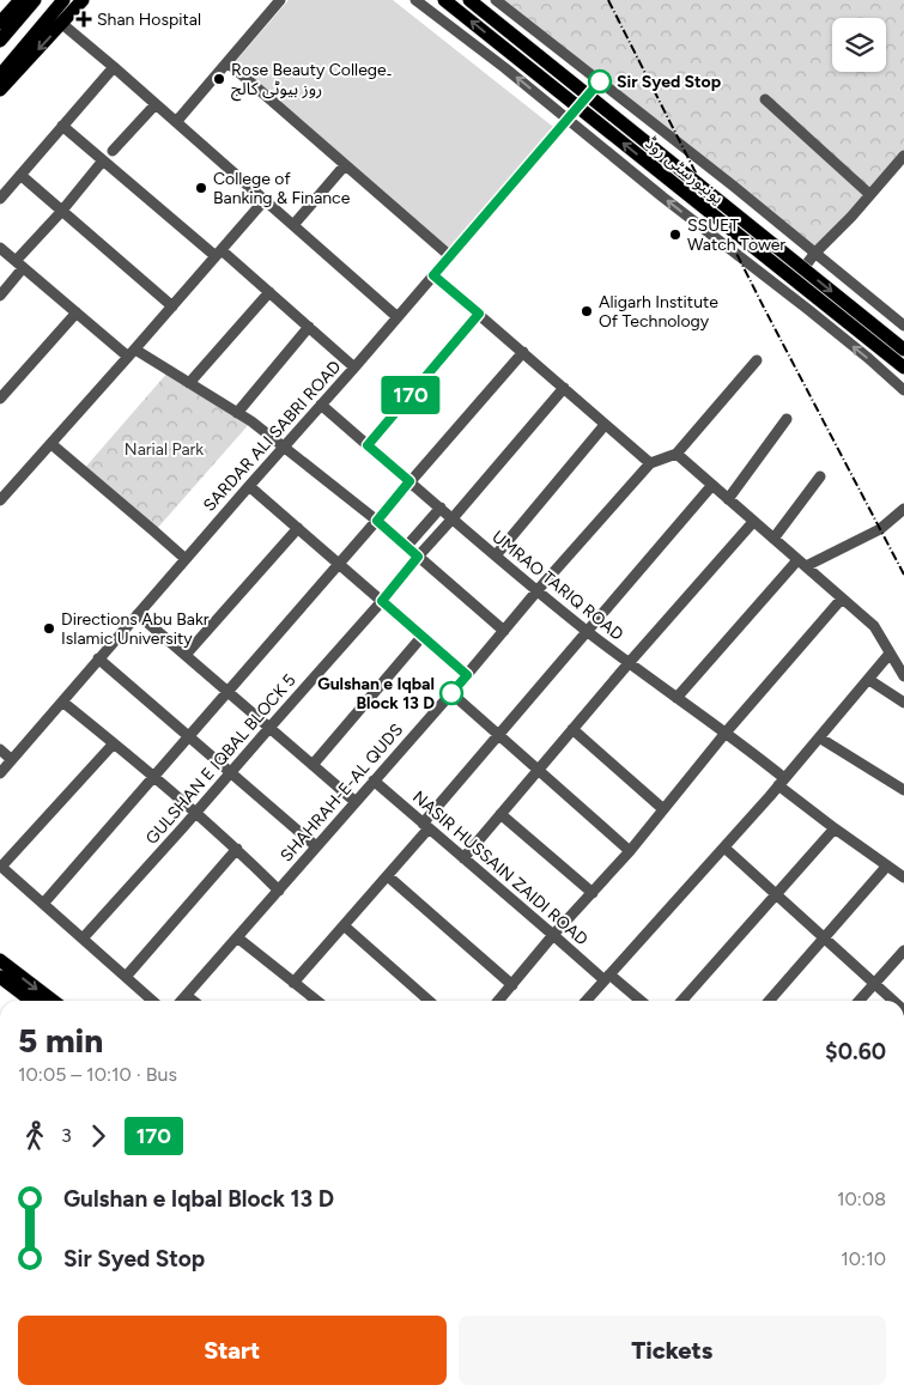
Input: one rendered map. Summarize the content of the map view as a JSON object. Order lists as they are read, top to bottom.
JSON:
{
  "streets": {
    "main road": ["یونیورسٹی روڈ"],
    "street": [
      "SARDAR ALI SABRI ROAD",
      "UMRAO TARIQ ROAD",
      "GULSHAN E IQBAL BLOCK 5",
      "SHAHRAH-E-AL QUDS",
      "NASIR HUSSAIN ZAIDI ROAD"
    ]
  },
  "crossings": [
    ["SARDAR ALI SABRI ROAD", "UMRAO TARIQ ROAD"],
    ["UMRAO TARIQ ROAD", "GULSHAN E IQBAL BLOCK 5"],
    ["UMRAO TARIQ ROAD", "SHAHRAH-E-AL QUDS"],
    ["SHAHRAH-E-AL QUDS", "NASIR HUSSAIN ZAIDI ROAD"]
  ],
  "parks": ["Narial Park"],
  "places": {
    "health": ["Shan Hospital"],
    "other": [
      "Rose Beauty College۔ روز بیوٹی کالج",
      "Sir Syed Stop",
      "College of Banking & Finance",
      "SSUET Watch Tower",
      "Aligarh Institute Of Technology",
      "Directions Abu Bakr Islamic University",
      "Gulshan e Iqbal Block 13 D"
    ]
  },
  "lines": ["bus line 170"],
  "page": {
    "on_map": "170",
    "heading": ["5 min", "10:05 – 10:10 · Bus", "$0.60"],
    "legs": ["3", "170"],
    "list": [
      {
        "name": "Gulshan e Iqbal Block 13 D",
        "value": "10:08"
      },
      {
        "name": "Sir Syed Stop",
        "value": "10:10"
      }
    ],
    "buttons": ["Start", "Tickets"]
  }
}
